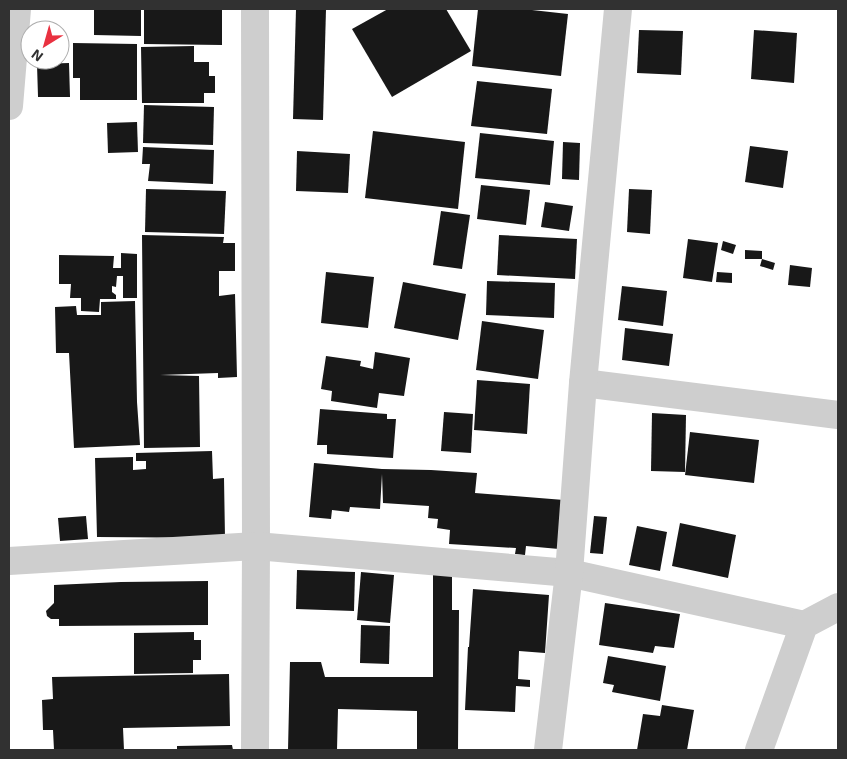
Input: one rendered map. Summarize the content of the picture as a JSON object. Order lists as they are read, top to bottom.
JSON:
{
  "north": "bottom left"
}
